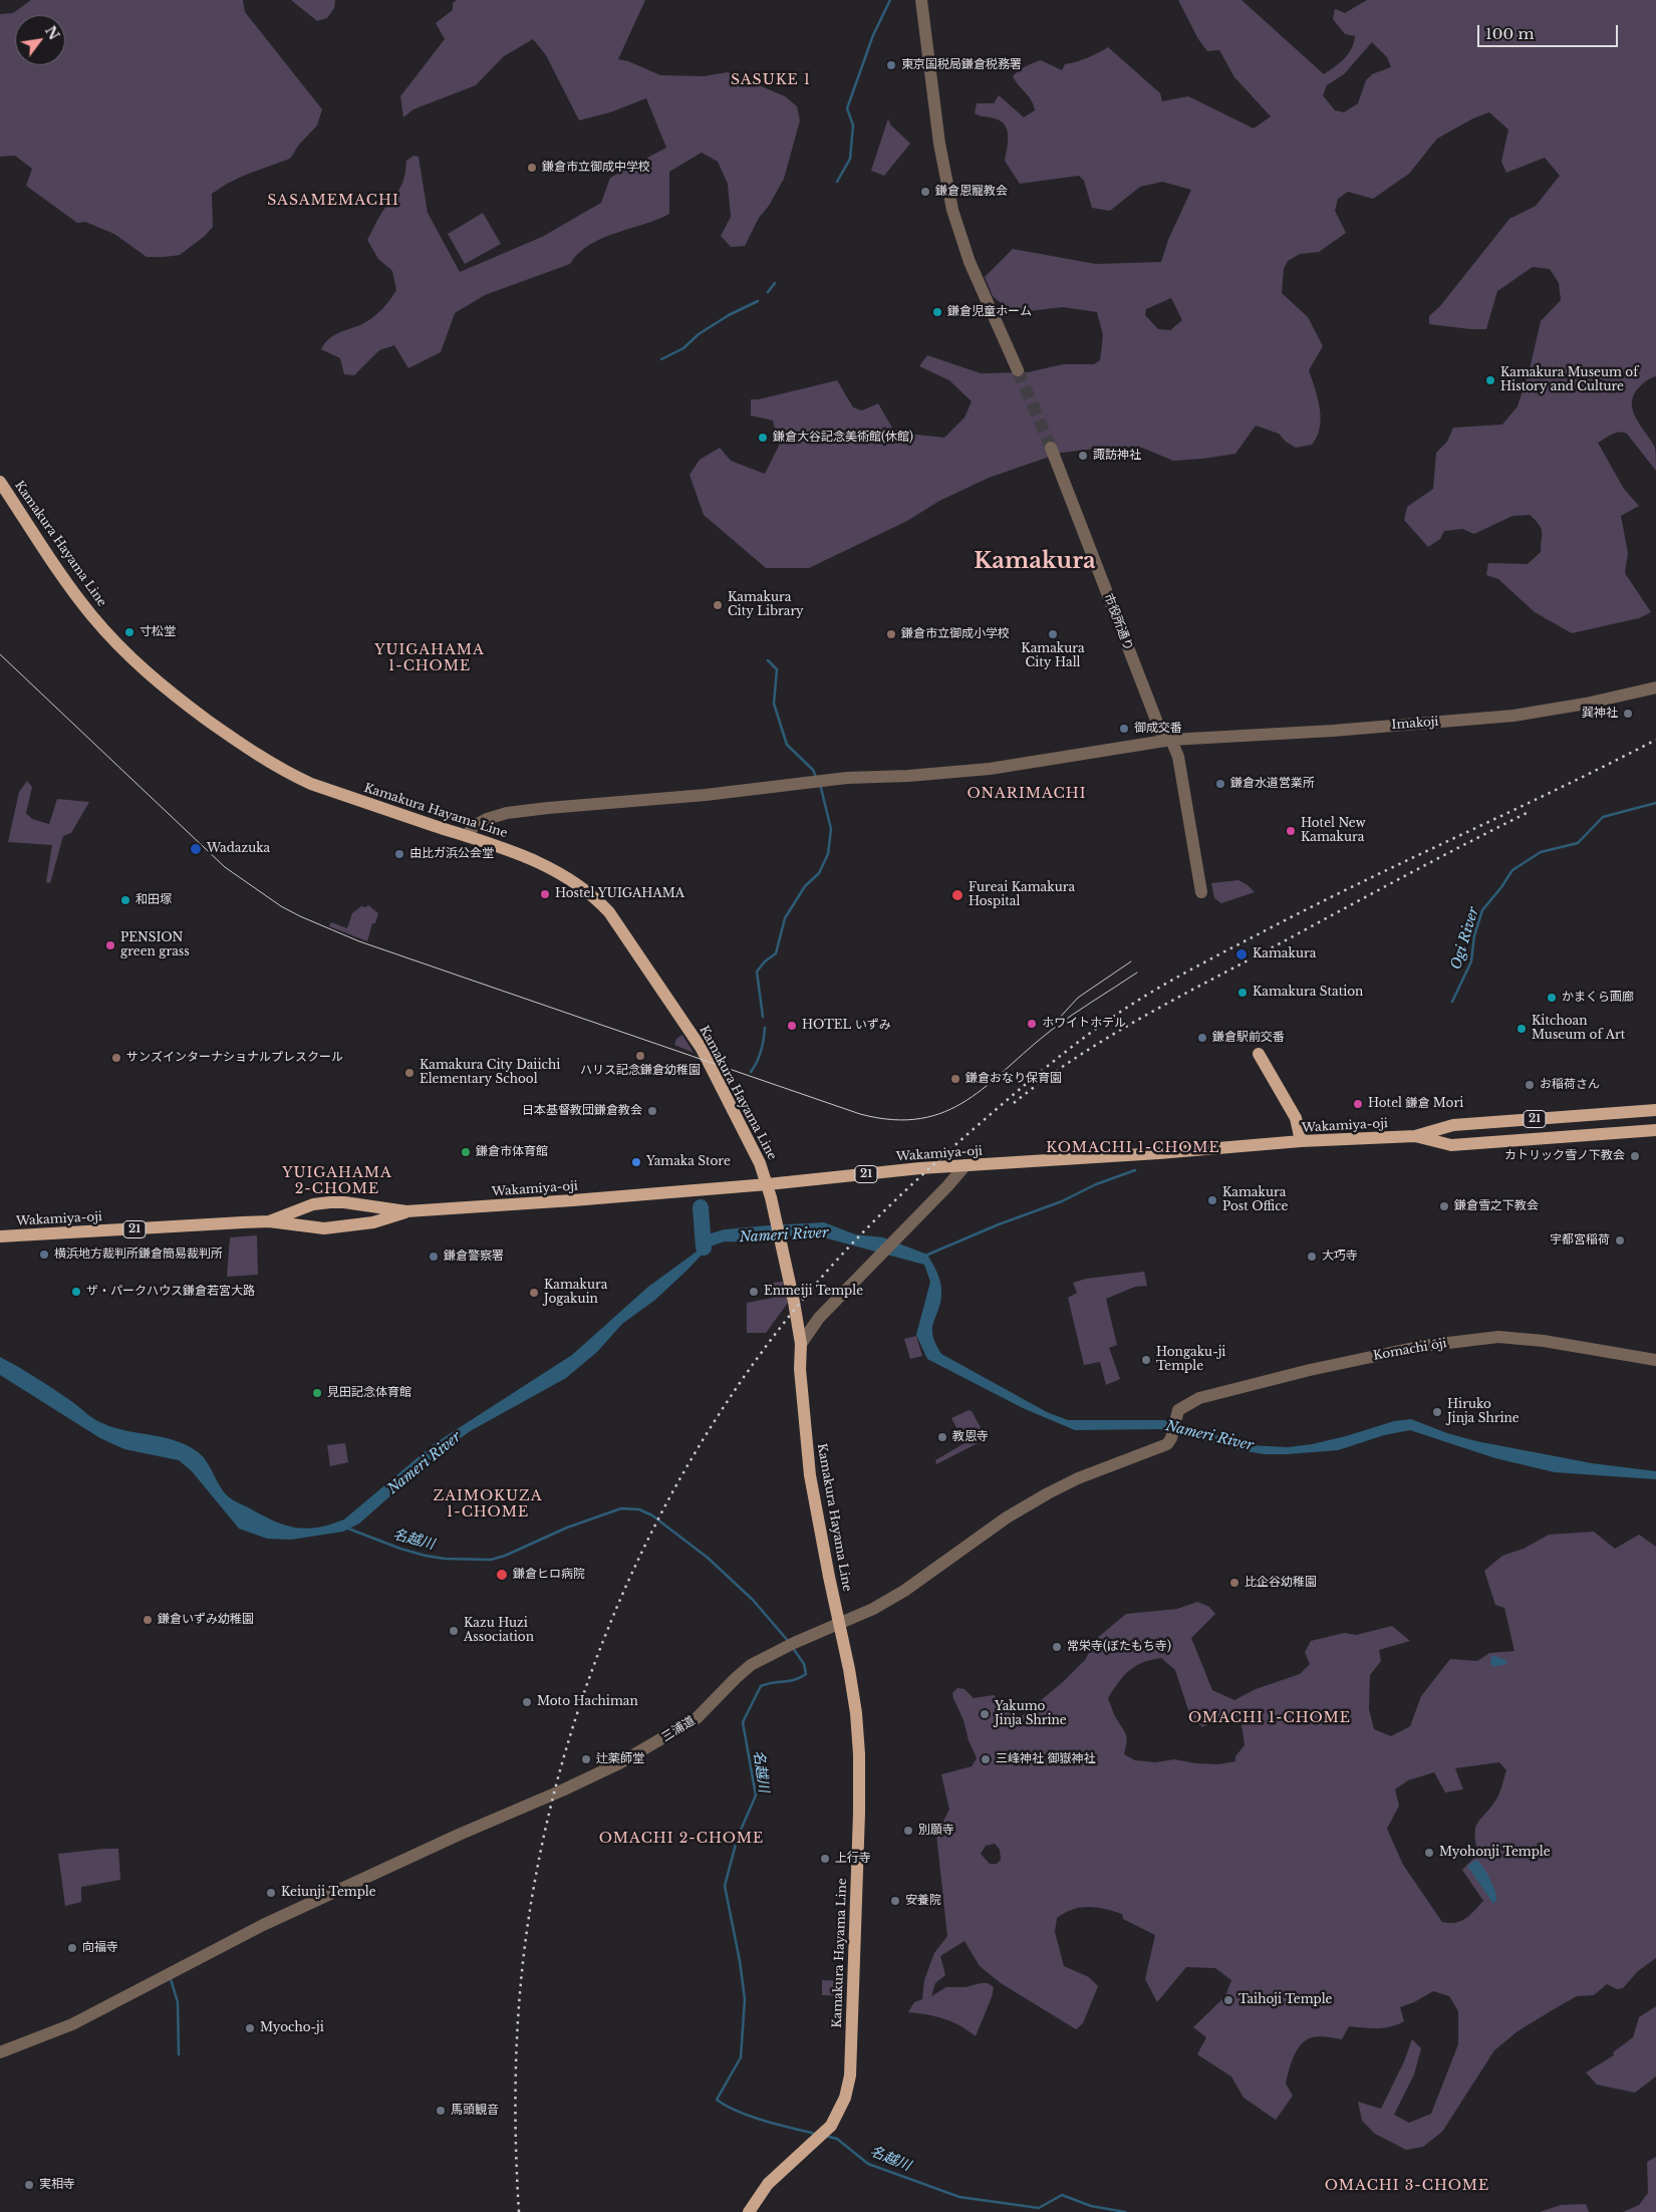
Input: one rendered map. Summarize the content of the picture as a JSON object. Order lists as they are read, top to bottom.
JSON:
{
  "streets": {
    "main road": ["Kamakura Hayama Line", "21", "Wakamiya-oji"],
    "street": [
      "市役所通り",
      "Imakoji",
      "Komachi ōji",
      "三浦道"
    ]
  },
  "crossings": [
    ["Kamakura Hayama Line", "Imakoji"],
    ["Kamakura Hayama Line", "Wakamiya-oji"],
    ["Kamakura Hayama Line", "Komachi ōji"],
    ["Kamakura Hayama Line", "三浦道"],
    ["市役所通り", "Imakoji"],
    ["21", "Wakamiya-oji"],
    ["Komachi ōji", "三浦道"]
  ],
  "districts": [
    "SASUKE 1",
    "SASAMEMACHI",
    "Kamakura",
    "YUIGAHAMA 1-CHOME",
    "ONARIMACHI",
    "KOMACHI 1-CHOME",
    "YUIGAHAMA 2-CHOME",
    "ZAIMOKUZA 1-CHOME",
    "OMACHI 1-CHOME",
    "OMACHI 2-CHOME",
    "OMACHI 3-CHOME"
  ],
  "water": ["Ogi River", "Nameri River", "名越川"],
  "places": [
    "東京国税局鎌倉税務署",
    "鎌倉市立御成中学校",
    "鎌倉恩寵教会",
    "鎌倉児童ホーム",
    "Kamakura Museum of History and Culture",
    "鎌倉大谷記念美術館(休館)",
    "諏訪神社",
    "Kamakura City Library",
    "寸松堂",
    "鎌倉市立御成小学校",
    "Kamakura City Hall",
    "巽神社",
    "御成交番",
    "鎌倉水道営業所",
    "Hotel New Kamakura",
    "Wadazuka",
    "由比ガ浜公会堂",
    "Hostel YUIGAHAMA",
    "Fureai Kamakura Hospital",
    "和田塚",
    "PENSION green grass",
    "Kamakura",
    "Kamakura Station",
    "かまくら画廊",
    "ホワイトホテル",
    "HOTEL いずみ",
    "Kitchoan Museum of Art",
    "鎌倉駅前交番",
    "ハリス記念鎌倉幼稚園",
    "サンズインターナショナルプレスクール",
    "Kamakura City Daiichi Elementary School",
    "鎌倉おなり保育園",
    "お稲荷さん",
    "Hotel 鎌倉 Mori",
    "日本基督教団鎌倉教会",
    "鎌倉市体育館",
    "カトリック雪ノ下教会",
    "Yamaka Store",
    "Kamakura Post Office",
    "鎌倉雪之下教会",
    "宇都宮稲荷",
    "横浜地方裁判所鎌倉簡易裁判所",
    "鎌倉警察署",
    "大巧寺",
    "ザ・パークハウス鎌倉若宮大路",
    "Enmeiji Temple",
    "Kamakura Jogakuin",
    "Hongaku-ji Temple",
    "見田記念体育館",
    "Hiruko Jinja Shrine",
    "教恩寺",
    "鎌倉ヒロ病院",
    "比企谷幼稚園",
    "鎌倉いずみ幼稚園",
    "Kazu Huzi Association",
    "常栄寺(ぼたもち寺)",
    "Moto Hachiman",
    "Yakumo Jinja Shrine",
    "辻薬師堂",
    "三峰神社 御嶽神社",
    "別願寺",
    "Myohonji Temple",
    "上行寺",
    "Keiunji Temple",
    "安養院",
    "向福寺",
    "Taihoji Temple",
    "Myocho-ji",
    "馬頭観音",
    "実相寺"
  ],
  "scale_bar": "100 m",
  "north": "top right"
}
